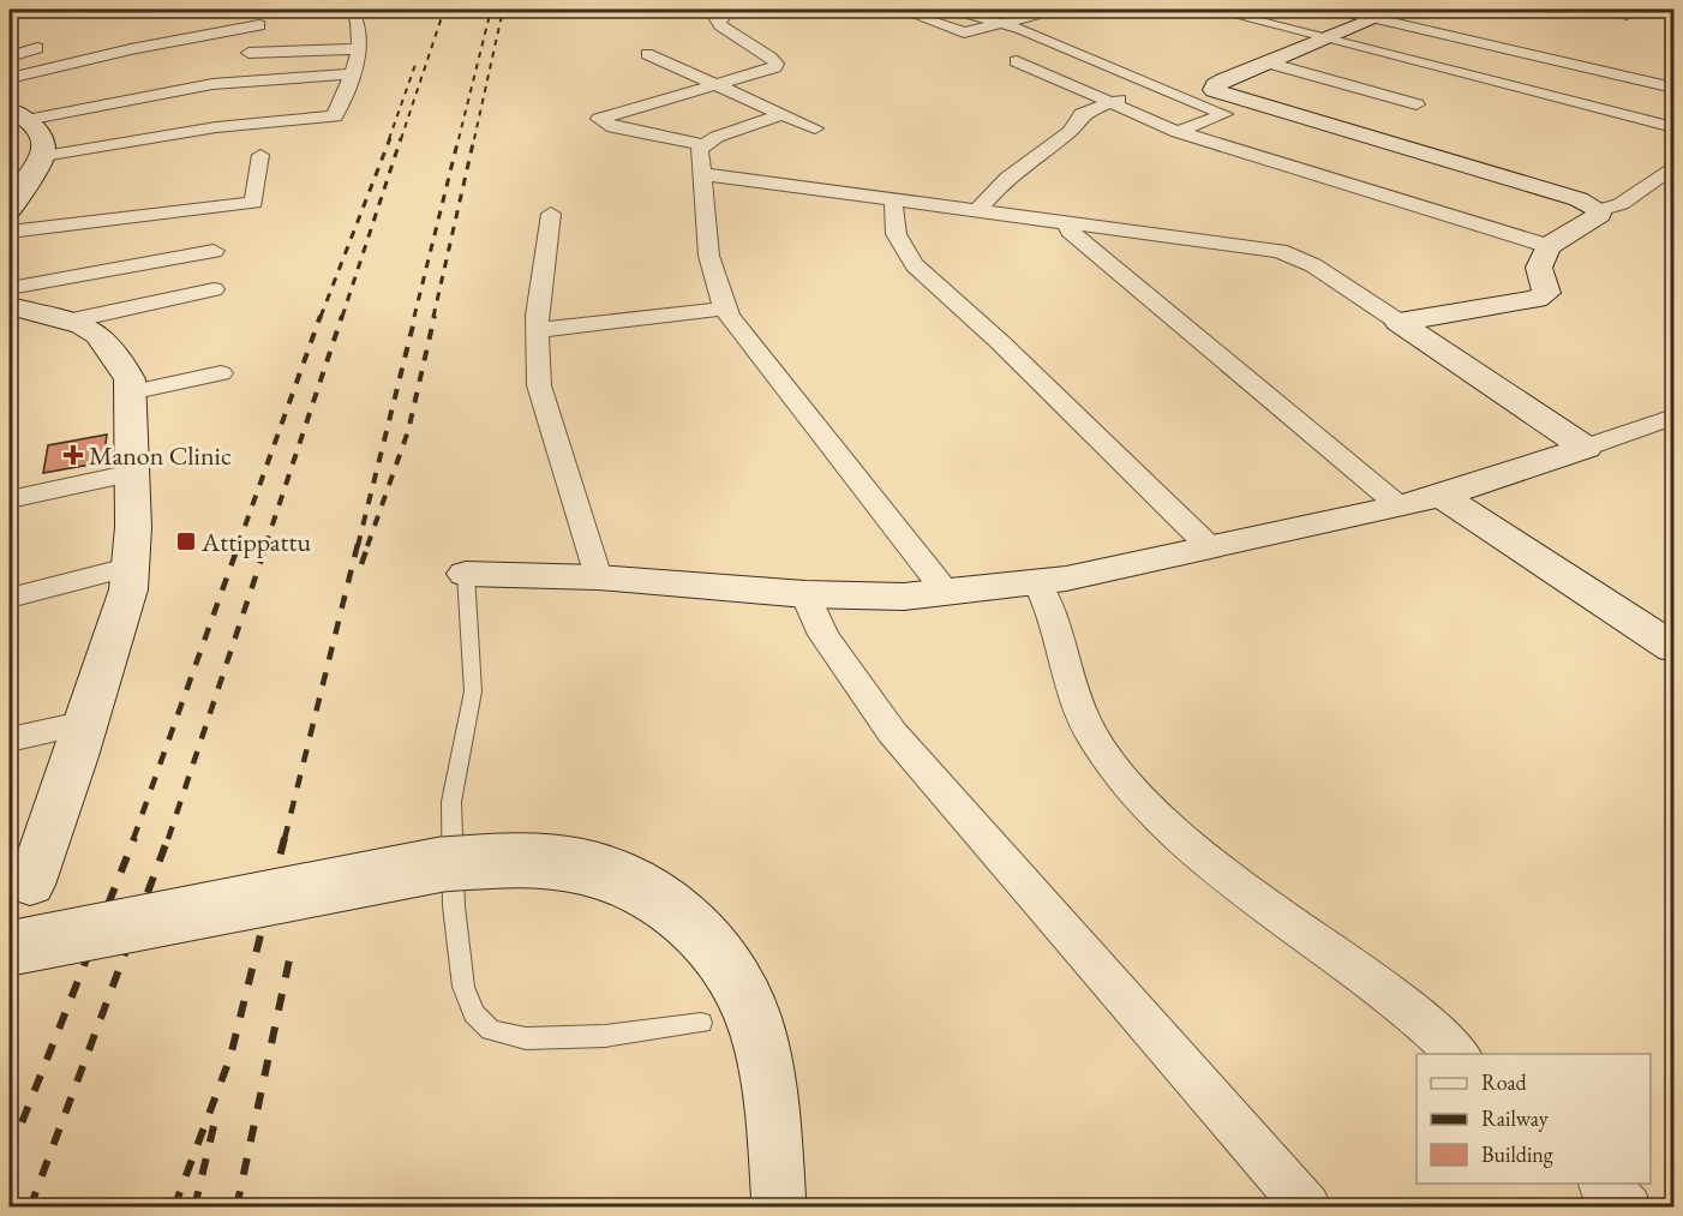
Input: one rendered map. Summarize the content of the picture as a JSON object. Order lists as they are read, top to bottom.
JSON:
{
  "places": {
    "health": ["Manon Clinic"],
    "transit": ["Attippattu"]
  },
  "legend": ["Road", "Railway", "Building"]
}
